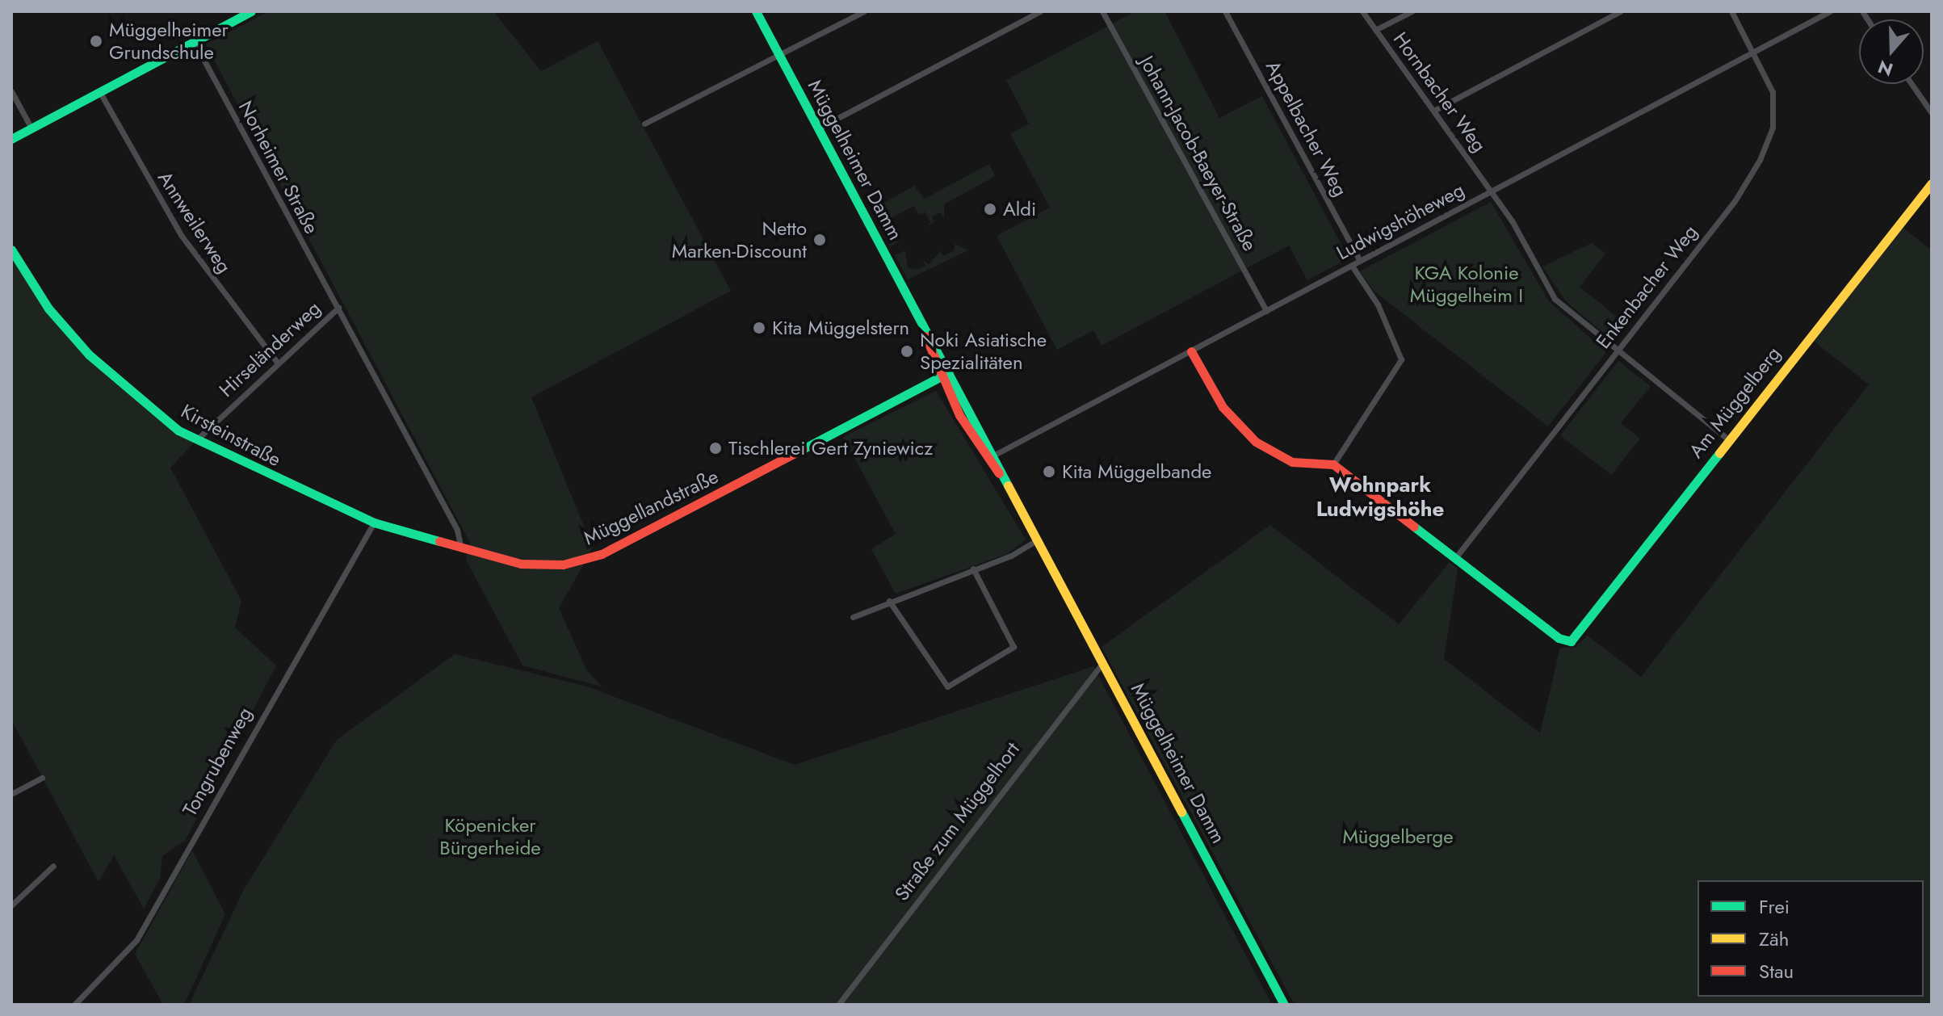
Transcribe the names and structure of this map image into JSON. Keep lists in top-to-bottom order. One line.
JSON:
{"streets":{"street":["Hornbacher Weg","Appelbacher Weg","Johann-Jacob-Baeyer-Straße","Müggelheimer Damm","Norheimer Straße","Ludwigshöheweg","Annweilerweg","Enkenbacher Weg","Hirseländerweg","Am Müggelberg","Kirsteinstraße","Müggellandstraße","Tongrubenweg","Straße zum Müggelhort"]},"crossings":[["Hornbacher Weg","Ludwigshöheweg"],["Hornbacher Weg","Enkenbacher Weg"],["Hornbacher Weg","Am Müggelberg"],["Appelbacher Weg","Ludwigshöheweg"],["Johann-Jacob-Baeyer-Straße","Ludwigshöheweg"],["Müggelheimer Damm","Ludwigshöheweg"],["Müggelheimer Damm","Müggellandstraße"],["Müggelheimer Damm","Straße zum Müggelhort"],["Norheimer Straße","Hirseländerweg"],["Ludwigshöheweg","Enkenbacher Weg"],["Annweilerweg","Hirseländerweg"],["Enkenbacher Weg","Am Müggelberg"],["Hirseländerweg","Kirsteinstraße"],["Kirsteinstraße","Müggellandstraße"],["Kirsteinstraße","Tongrubenweg"]],"districts":["Wohnpark Ludwigshöhe"],"parks":["KGA Kolonie Müggelheim I","Köpenicker Bürgerheide","Müggelberge"],"places":["Müggelheimer Grundschule","Aldi","Netto Marken-Discount","Kita Müggelstern","Noki Asiatische Spezialitäten","Tischlerei Gert Zyniewicz","Kita Müggelbande"],"legend":["Frei","Zäh","Stau"],"north":"bottom"}
